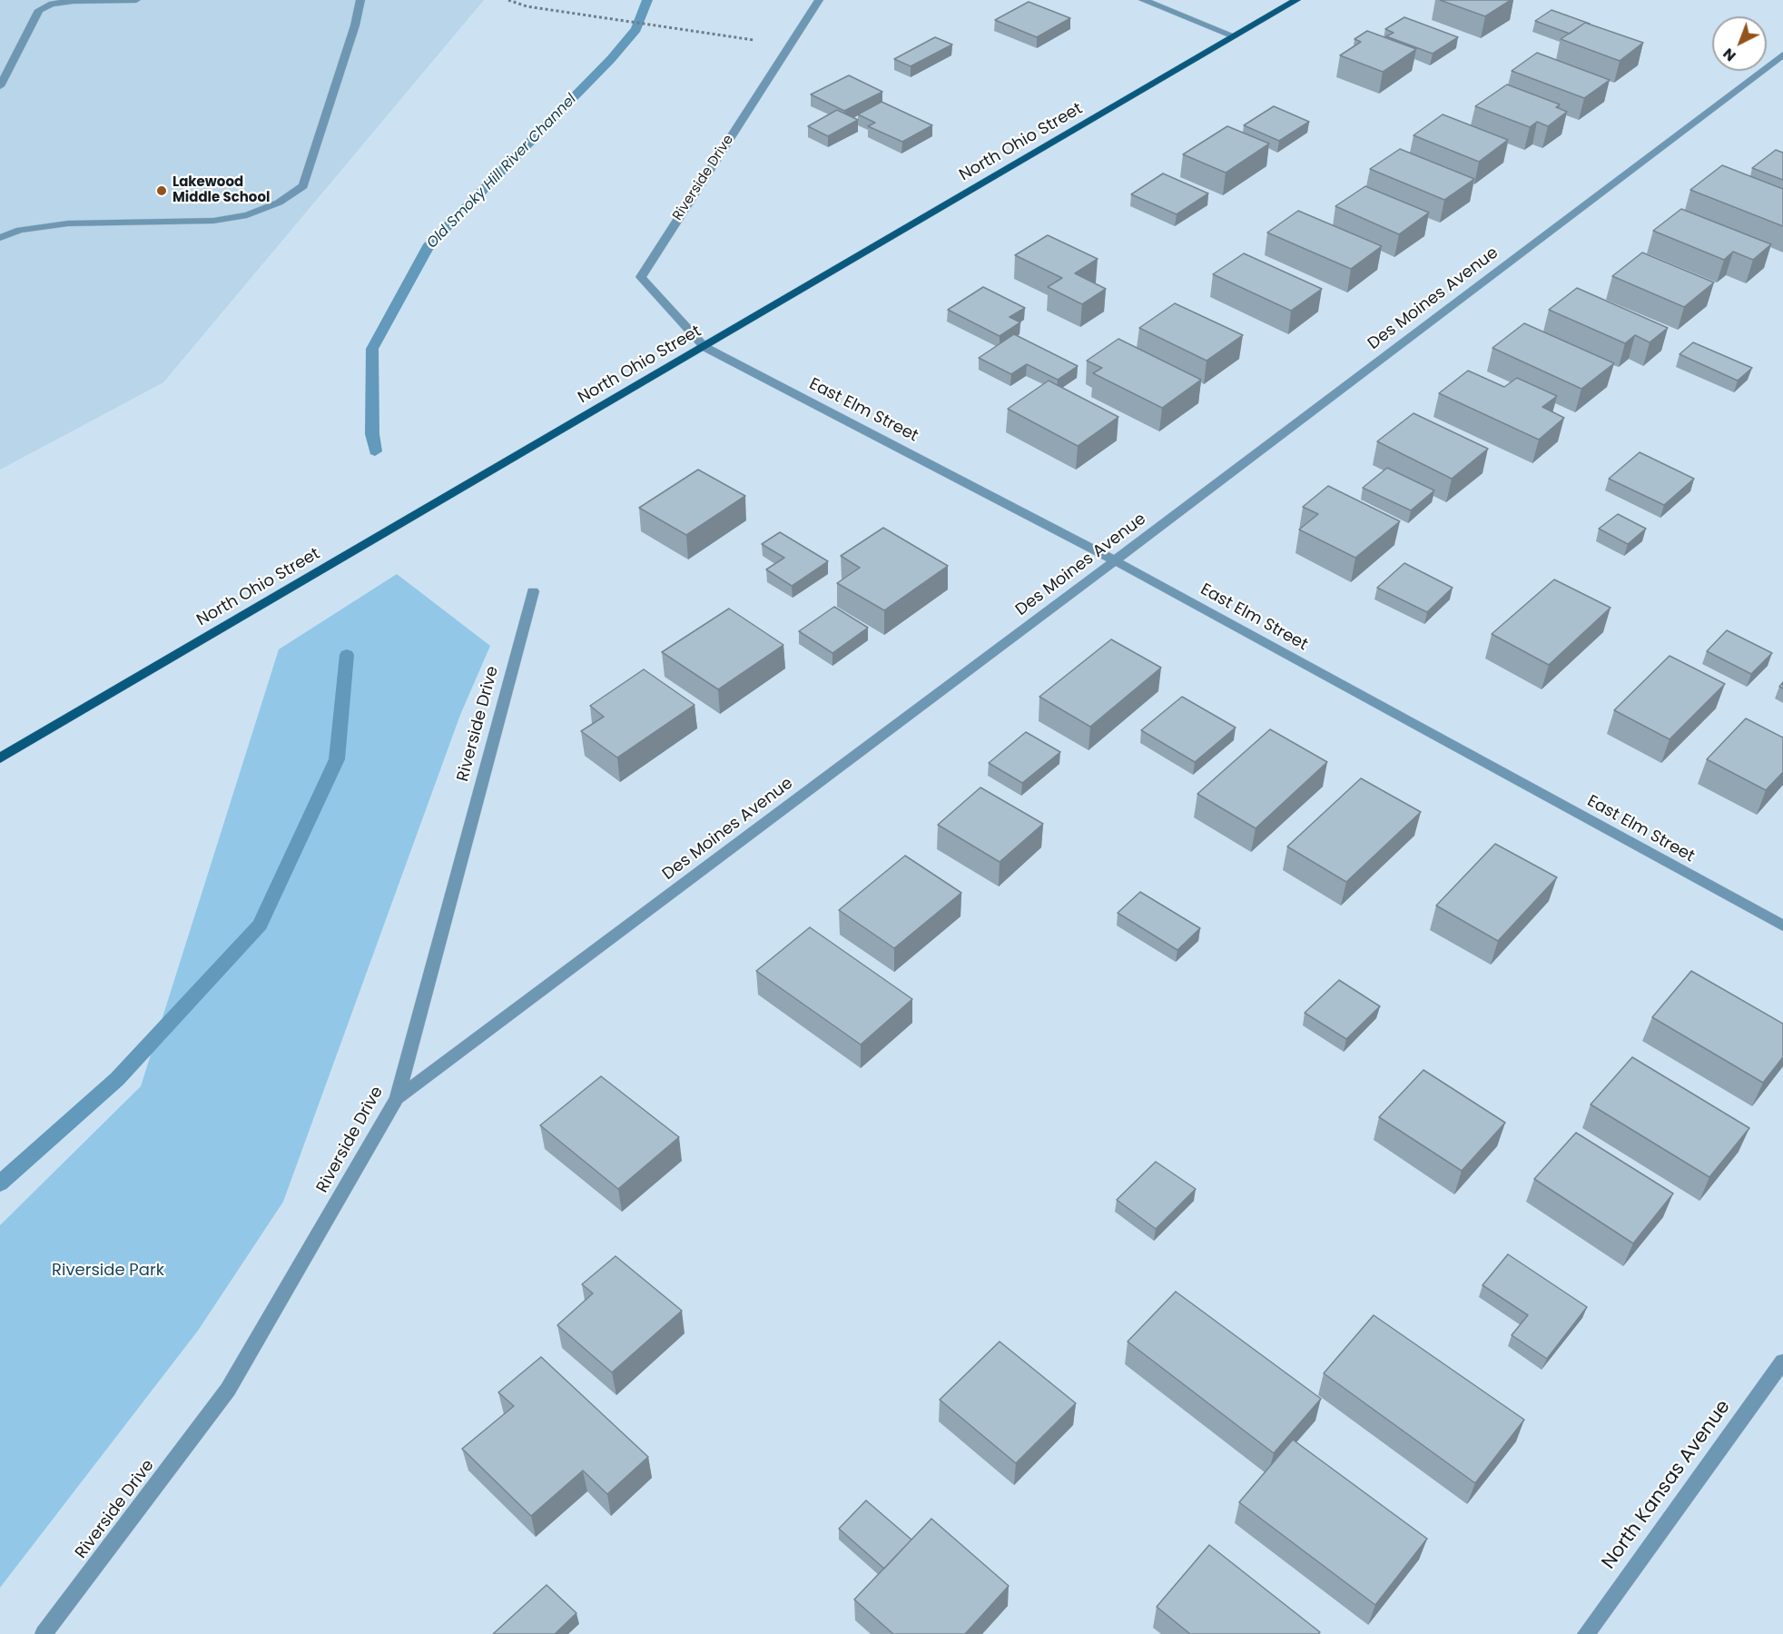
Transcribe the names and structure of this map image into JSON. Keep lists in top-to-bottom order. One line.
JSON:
{"streets":{"main road":["North Ohio Street"],"street":["Riverside Drive","Des Moines Avenue","East Elm Street","North Kansas Avenue"]},"crossings":[["North Ohio Street","Riverside Drive"],["North Ohio Street","East Elm Street"],["Riverside Drive","Des Moines Avenue"],["Riverside Drive","East Elm Street"],["Des Moines Avenue","East Elm Street"]],"water":["Old Smoky Hill River Channel"],"parks":["Riverside Park"],"places":["Lakewood Middle School"],"north":"bottom left"}
